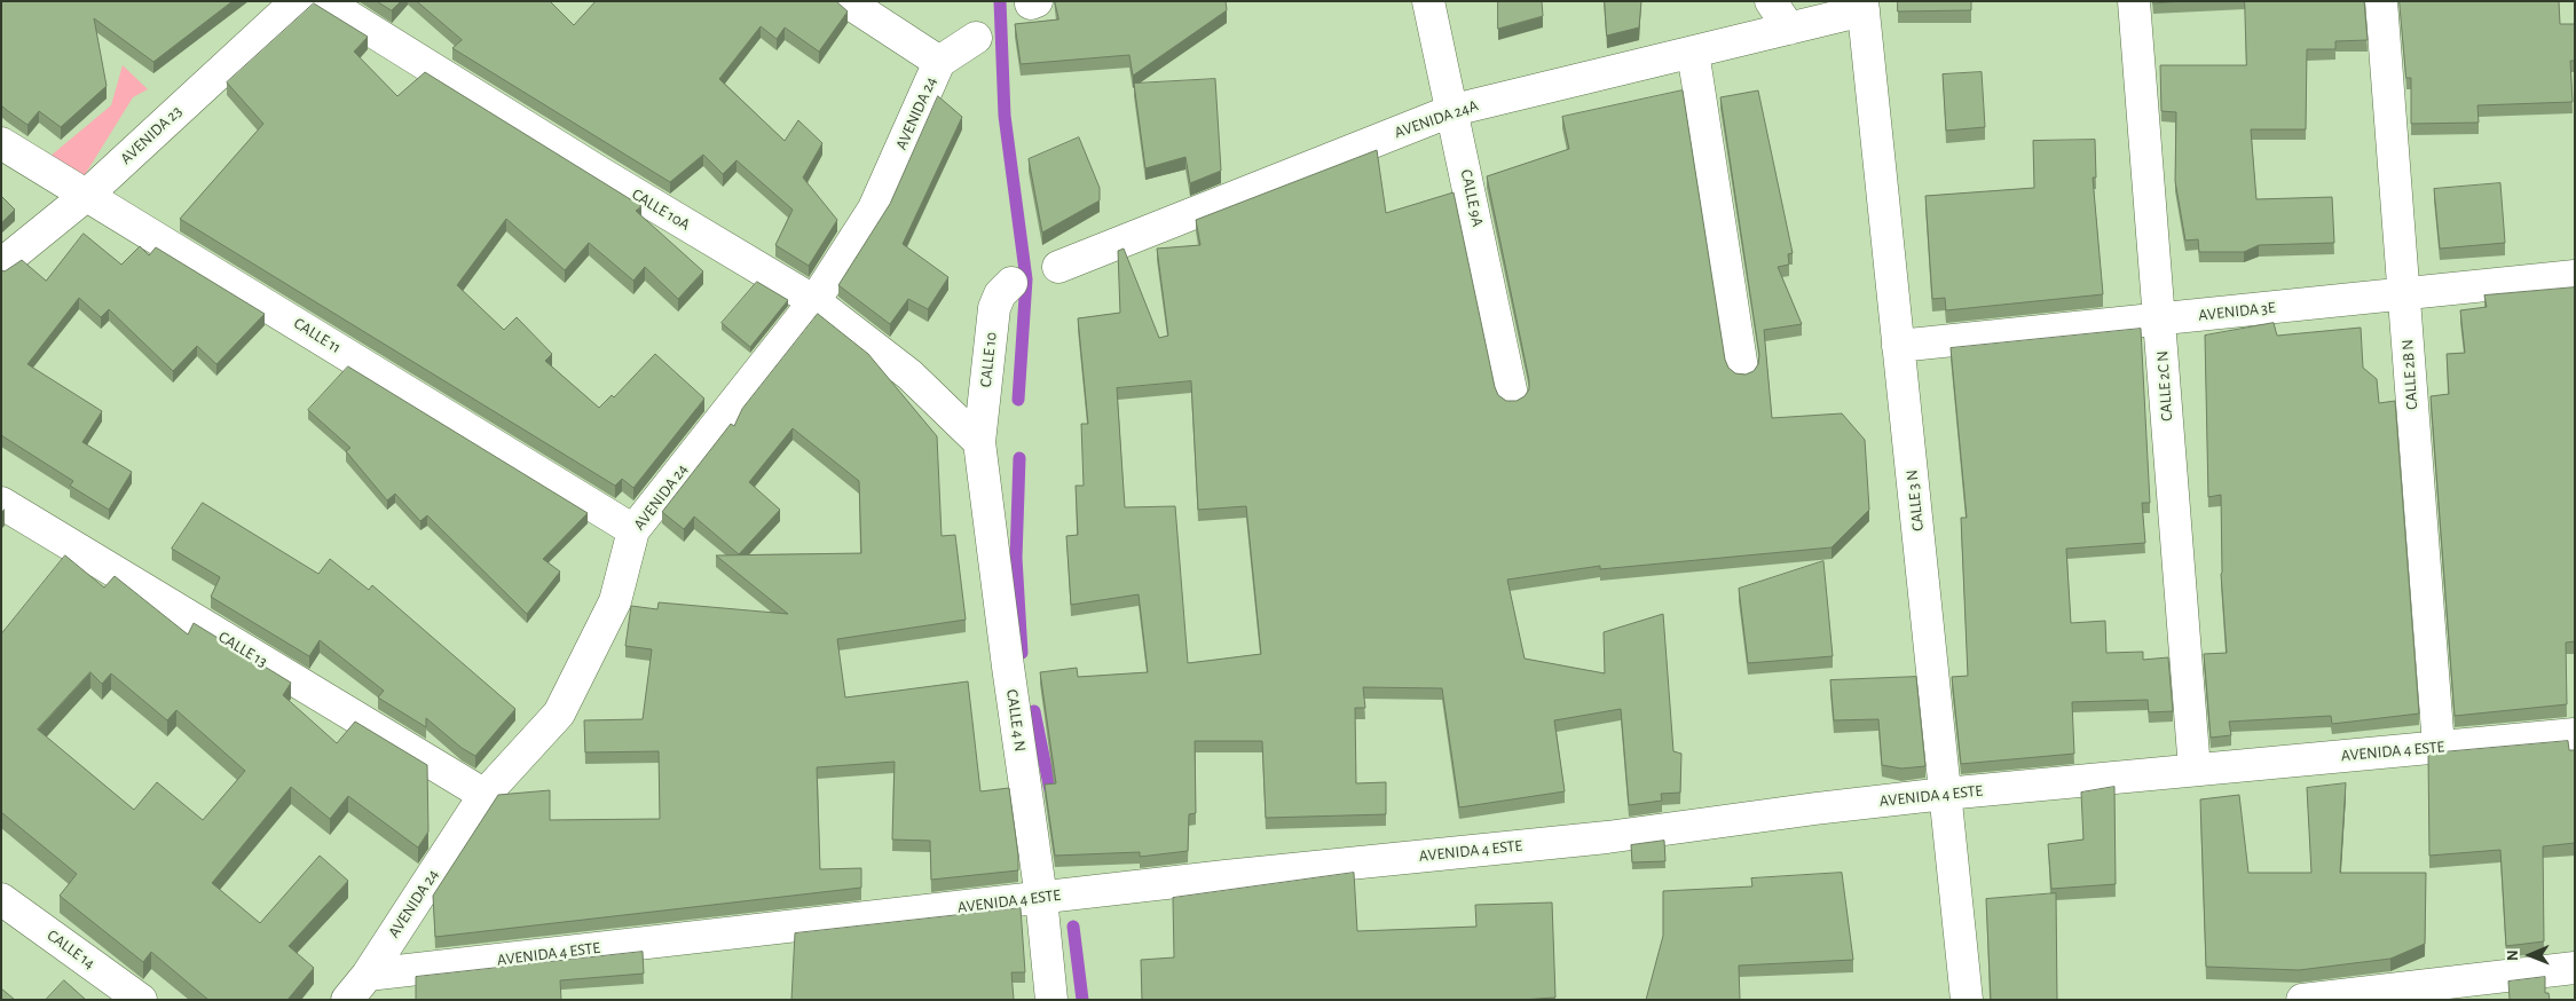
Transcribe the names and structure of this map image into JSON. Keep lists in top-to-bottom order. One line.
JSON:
{"streets":{"street":["AVENIDA 24","AVENIDA 24A","AVENIDA 23","CALLE 9A","CALLE 10A","AVENIDA 3E","CALLE 11","CALLE 10","CALLE 2B N","CALLE 2C N","CALLE 3 N","CALLE 13","CALLE 4 N","AVENIDA 4 ESTE","CALLE 14"]},"crossings":[["AVENIDA 24","CALLE 10A"],["AVENIDA 24","CALLE 11"],["AVENIDA 24","CALLE 13"],["AVENIDA 24","AVENIDA 4 ESTE"],["AVENIDA 24A","CALLE 9A"],["AVENIDA 24A","CALLE 3 N"],["AVENIDA 23","CALLE 11"],["CALLE 10A","CALLE 10"],["CALLE 10A","CALLE 4 N"],["AVENIDA 3E","CALLE 2B N"],["AVENIDA 3E","CALLE 2C N"],["AVENIDA 3E","CALLE 3 N"],["CALLE 10","CALLE 4 N"],["CALLE 2B N","AVENIDA 4 ESTE"],["CALLE 2C N","AVENIDA 4 ESTE"],["CALLE 3 N","AVENIDA 4 ESTE"],["CALLE 4 N","AVENIDA 4 ESTE"]],"north":"left"}
